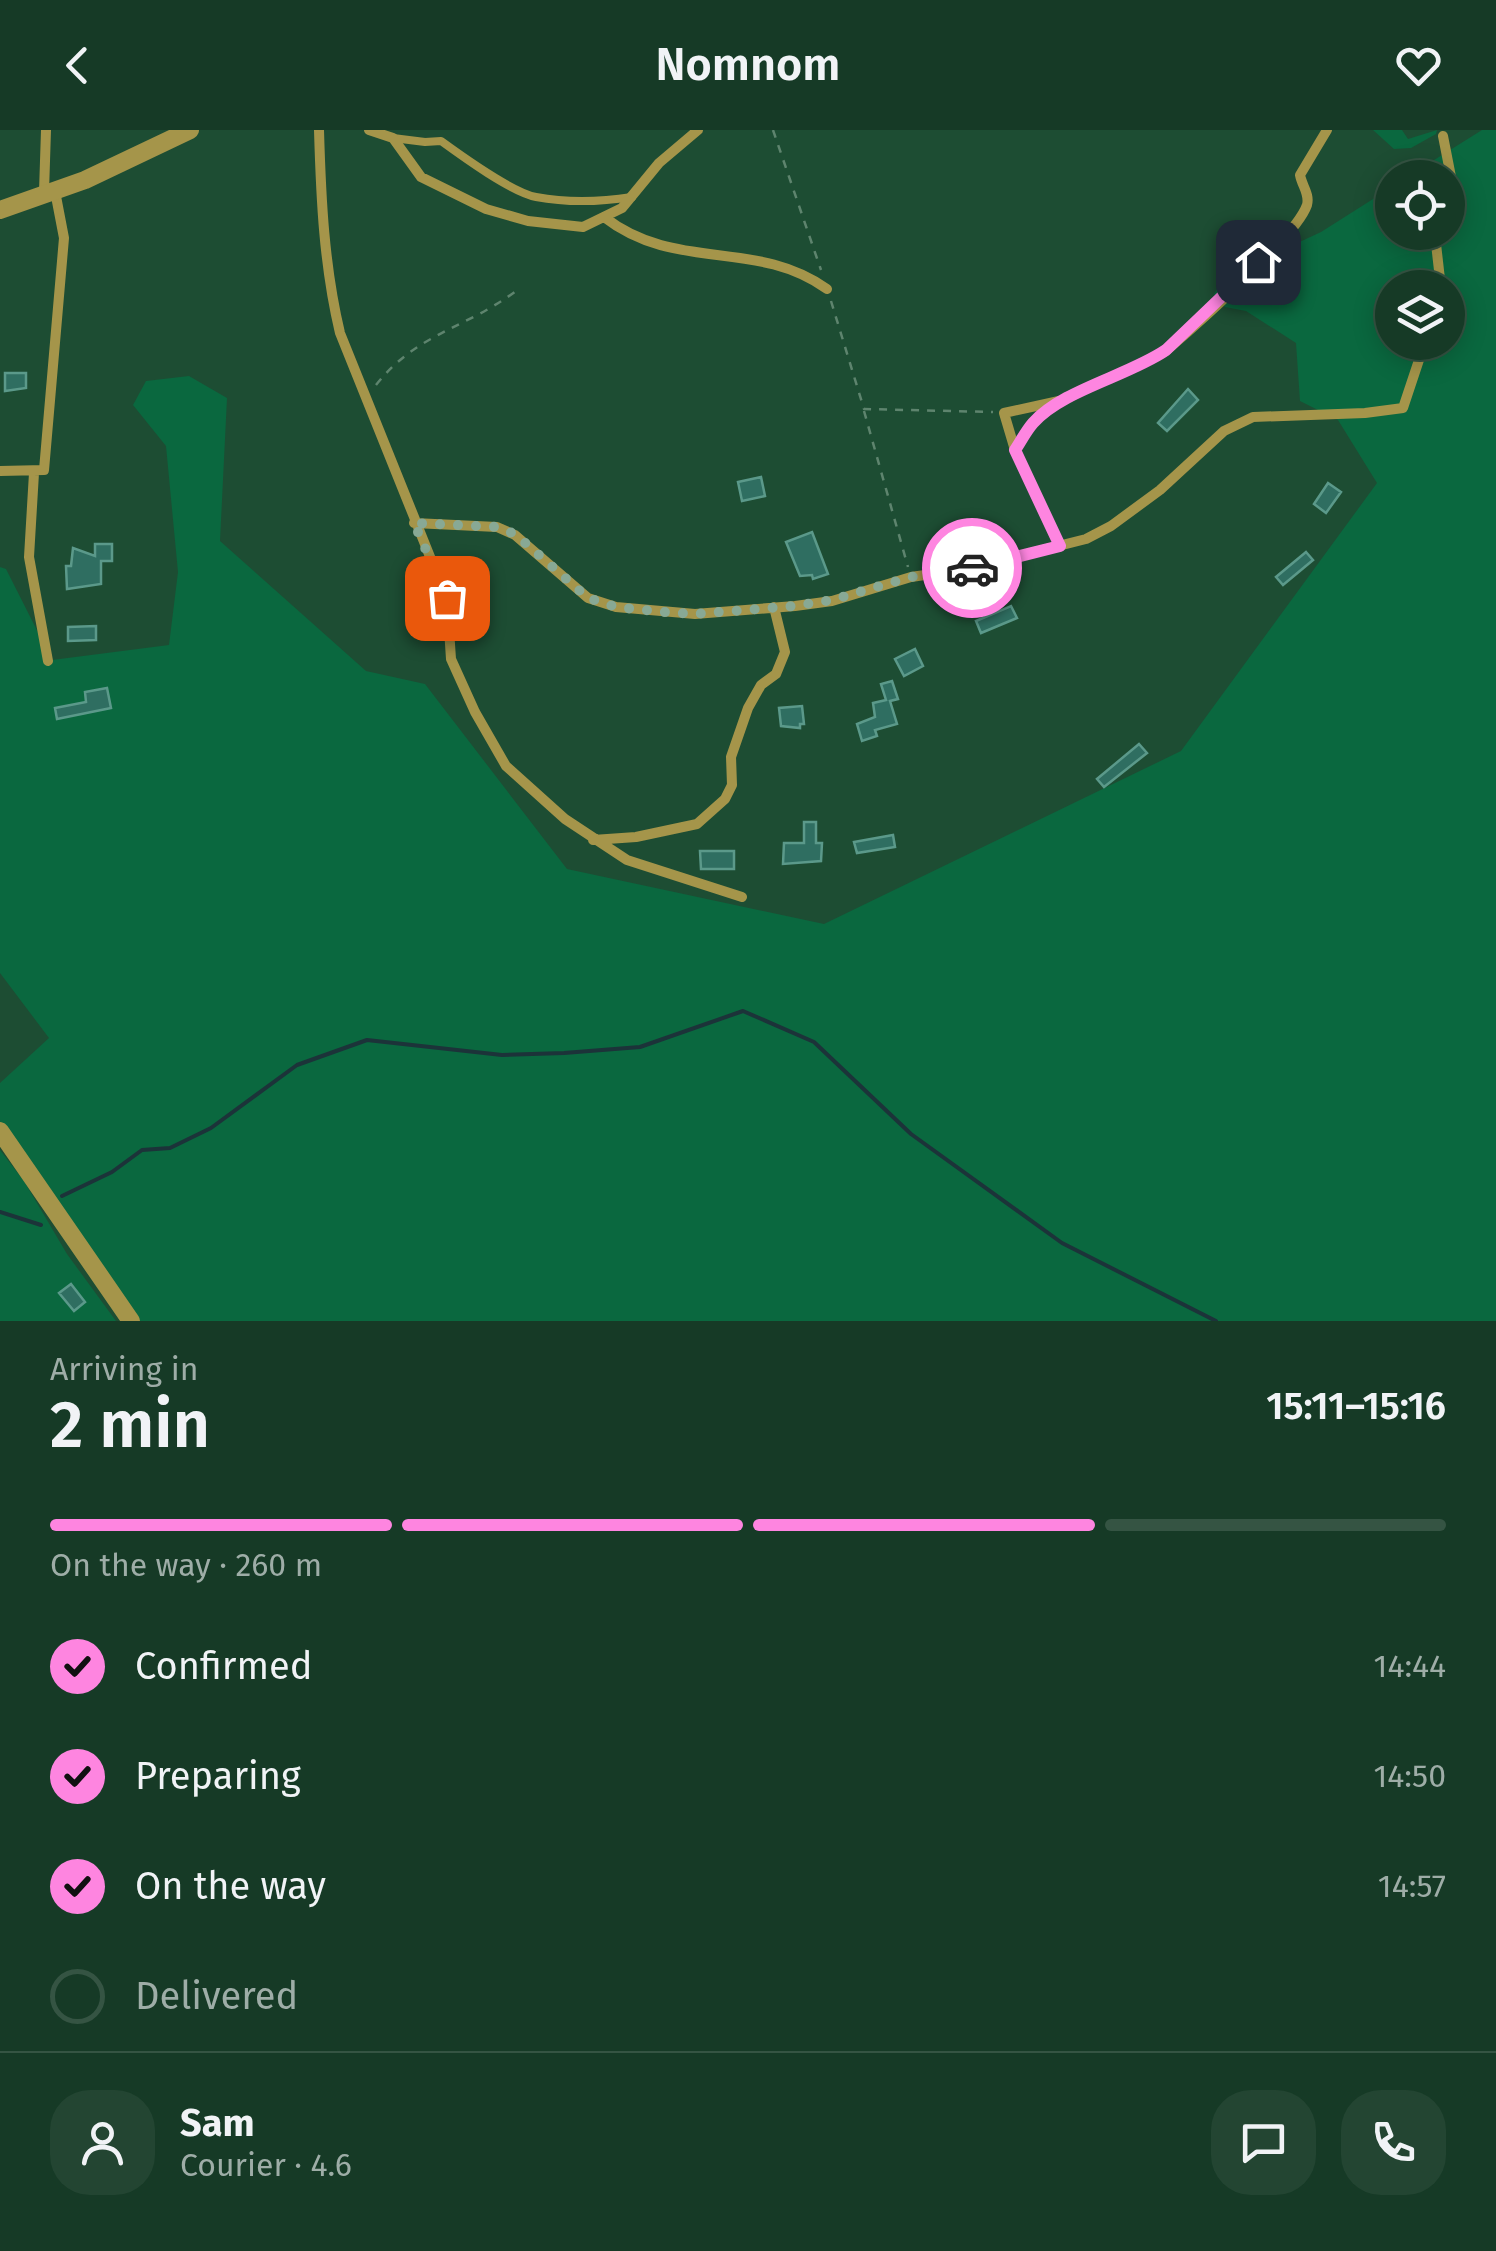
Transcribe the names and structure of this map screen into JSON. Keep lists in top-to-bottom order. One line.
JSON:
{"page":{"header":"Nomnom","heading":["2 min","Arriving in","15:11–15:16"],"panel":["Sam","Courier · 4.6"],"bar":"On the way · 260 m","list":[["Confirmed","14:44"],["Preparing","14:50"],["On the way","14:57"],"Delivered"]}}
